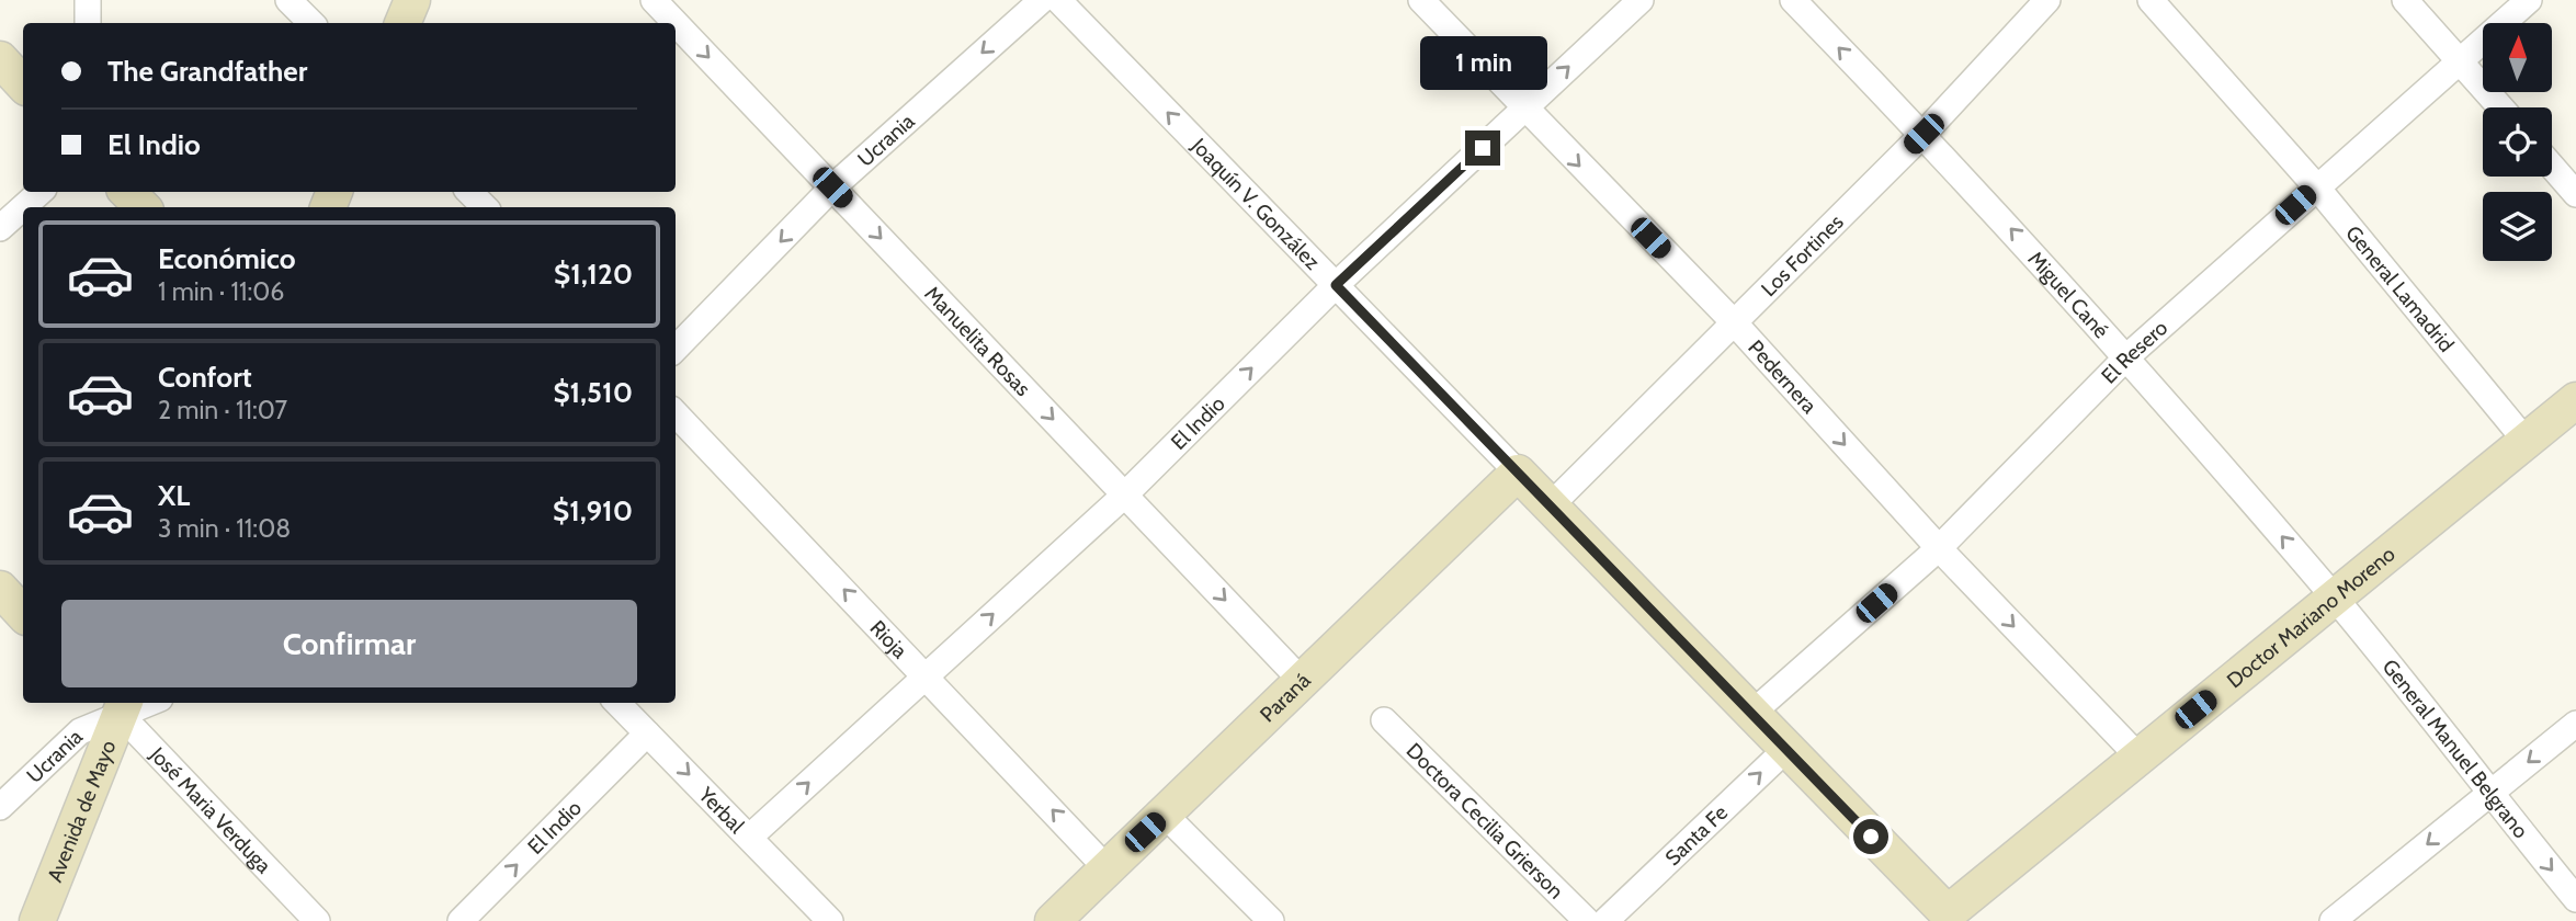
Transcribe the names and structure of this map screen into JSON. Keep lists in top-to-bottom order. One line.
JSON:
{"streets":{"street":["Ucrania","Joaquín V. González","Los Fortines","General Lamadrid","Miguel Cané","Manuelita Rosas","El Resero","Pedernera","El Indio","Doctor Mariano Moreno","Rioja","Paraná","General Manuel Belgrano","Avenida de Mayo","José Maria Verduga","Yerbal","Doctora Cecilia Grierson","Santa Fe"]},"crossings":[["Ucrania","Manuelita Rosas"],["Ucrania","Avenida de Mayo"],["Ucrania","José Maria Verduga"],["Joaquín V. González","El Indio"],["Joaquín V. González","Paraná"],["Los Fortines","Miguel Cané"],["Los Fortines","Pedernera"],["General Lamadrid","El Resero"],["General Lamadrid","Doctor Mariano Moreno"],["Miguel Cané","El Resero"],["Miguel Cané","Doctor Mariano Moreno"],["Miguel Cané","General Manuel Belgrano"],["Manuelita Rosas","El Indio"],["Manuelita Rosas","Paraná"],["El Resero","Pedernera"],["Pedernera","El Indio"],["Pedernera","Doctor Mariano Moreno"],["El Indio","Rioja"],["El Indio","Yerbal"],["Doctor Mariano Moreno","General Manuel Belgrano"],["Rioja","Paraná"],["Avenida de Mayo","José Maria Verduga"]],"one_way":["Ucrania","Joaquín V. González","Miguel Cané","Manuelita Rosas","Pedernera","El Indio","Rioja","General Manuel Belgrano","Yerbal","Santa Fe"],"north":"top","page":{"banner":["The Grandfather","El Indio"],"bubble":"1 min","list":[{"name":"Económico","note":"1 min · 11:06","value":"$1,120"},{"name":"Confort","note":"2 min · 11:07","value":"$1,510"},{"name":"XL","note":"3 min · 11:08","value":"$1,910"}],"buttons":"Confirmar"}}
